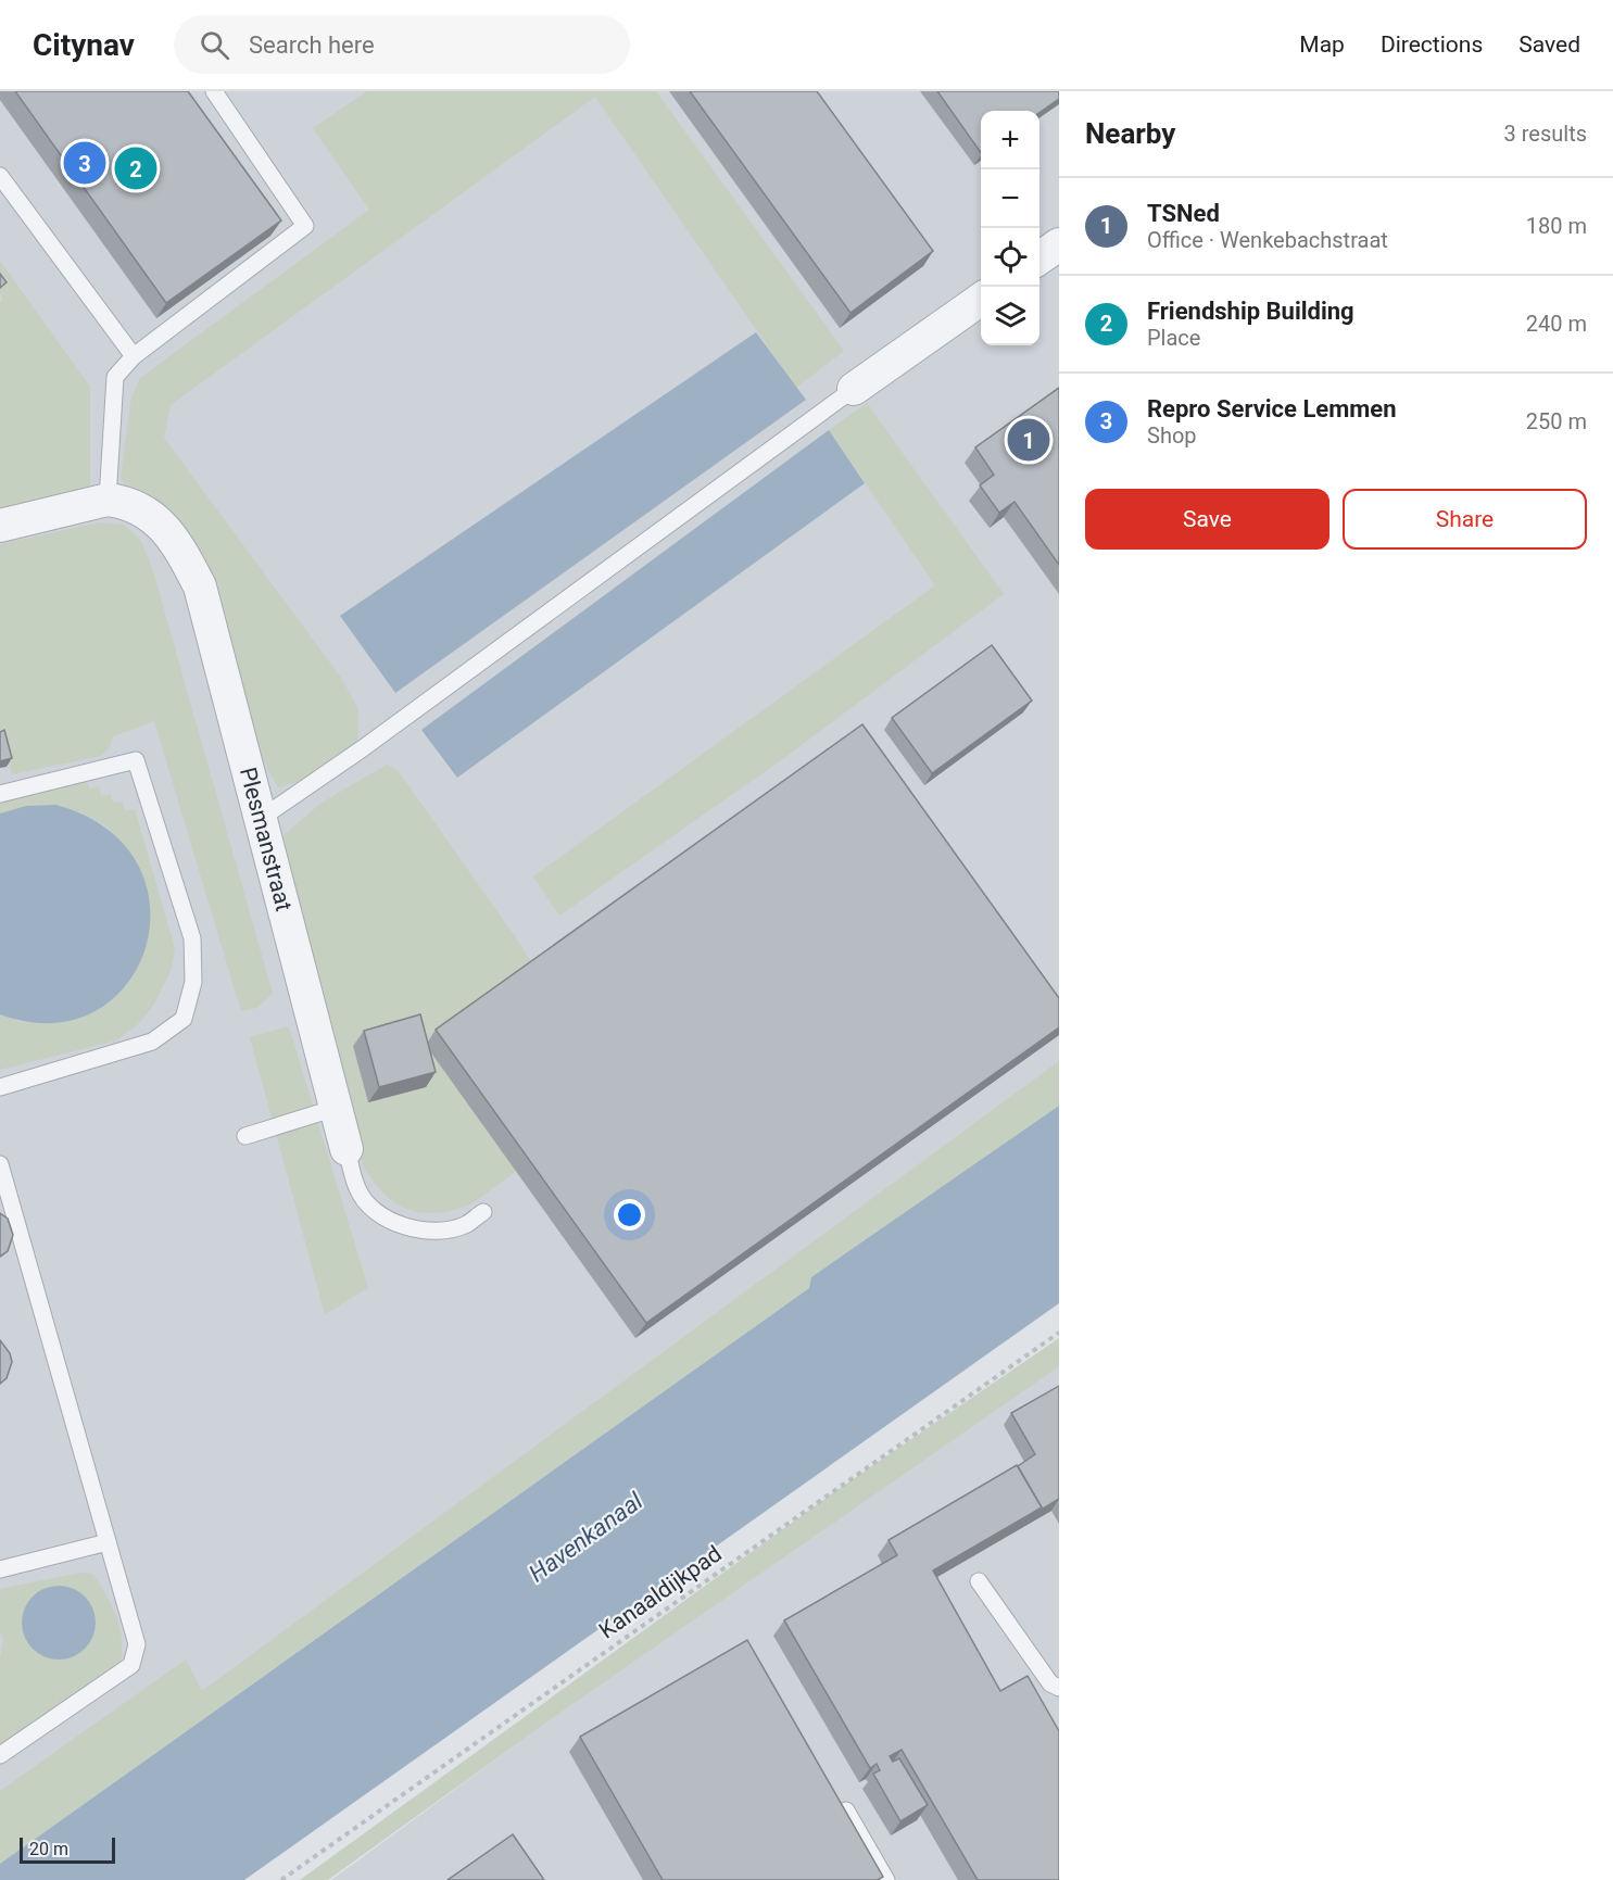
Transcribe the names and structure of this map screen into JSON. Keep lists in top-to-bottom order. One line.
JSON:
{"streets":{"street":["Plesmanstraat"],"path":["Kanaaldijkpad"]},"water":["Havenkanaal"],"scale_bar":"20 m","page":{"header":"Citynav","search":"Search here","nav":["Map","Directions","Saved"],"heading":["Nearby","3 results"],"map_buttons":["+","−"],"pins":["3","2","1"],"list":[{"mark":"1","name":"TSNed","note":"Office · Wenkebachstraat","value":"180 m"},{"mark":"2","name":"Friendship Building","note":"Place","value":"240 m"},{"mark":"3","name":"Repro Service Lemmen","note":"Shop","value":"250 m"}],"buttons":["Save","Share"],"scale":"20 m"}}
